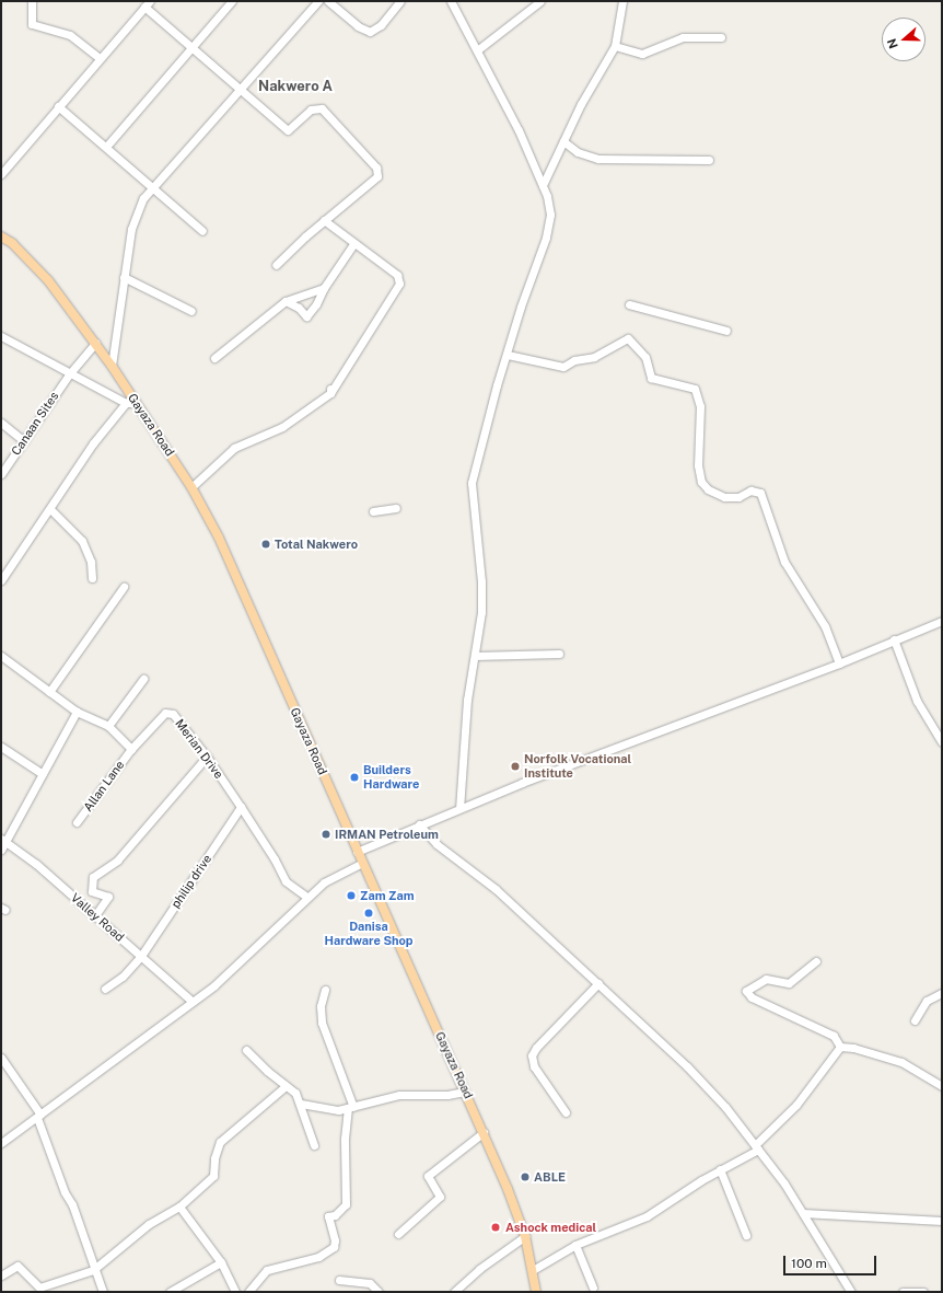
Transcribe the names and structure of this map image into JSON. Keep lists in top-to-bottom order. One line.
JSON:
{"streets":{"main road":["Gayaza Road"],"street":["Canaan Sites","Merian Drive","Allan Lane","philip drive","Valley Road"]},"crossings":[["Canaan Sites","Gayaza Road"],["Merian Drive","Allan Lane"],["Merian Drive","philip drive"],["philip drive","Valley Road"]],"districts":["Nakwero A"],"places":["Total Nakwero","Norfolk Vocational Institute","Builders Hardware","IRMAN Petroleum","Zam Zam","Danisa Hardware Shop","ABLE","Ashock medical"],"scale_bar":"100 m","north":"left"}
